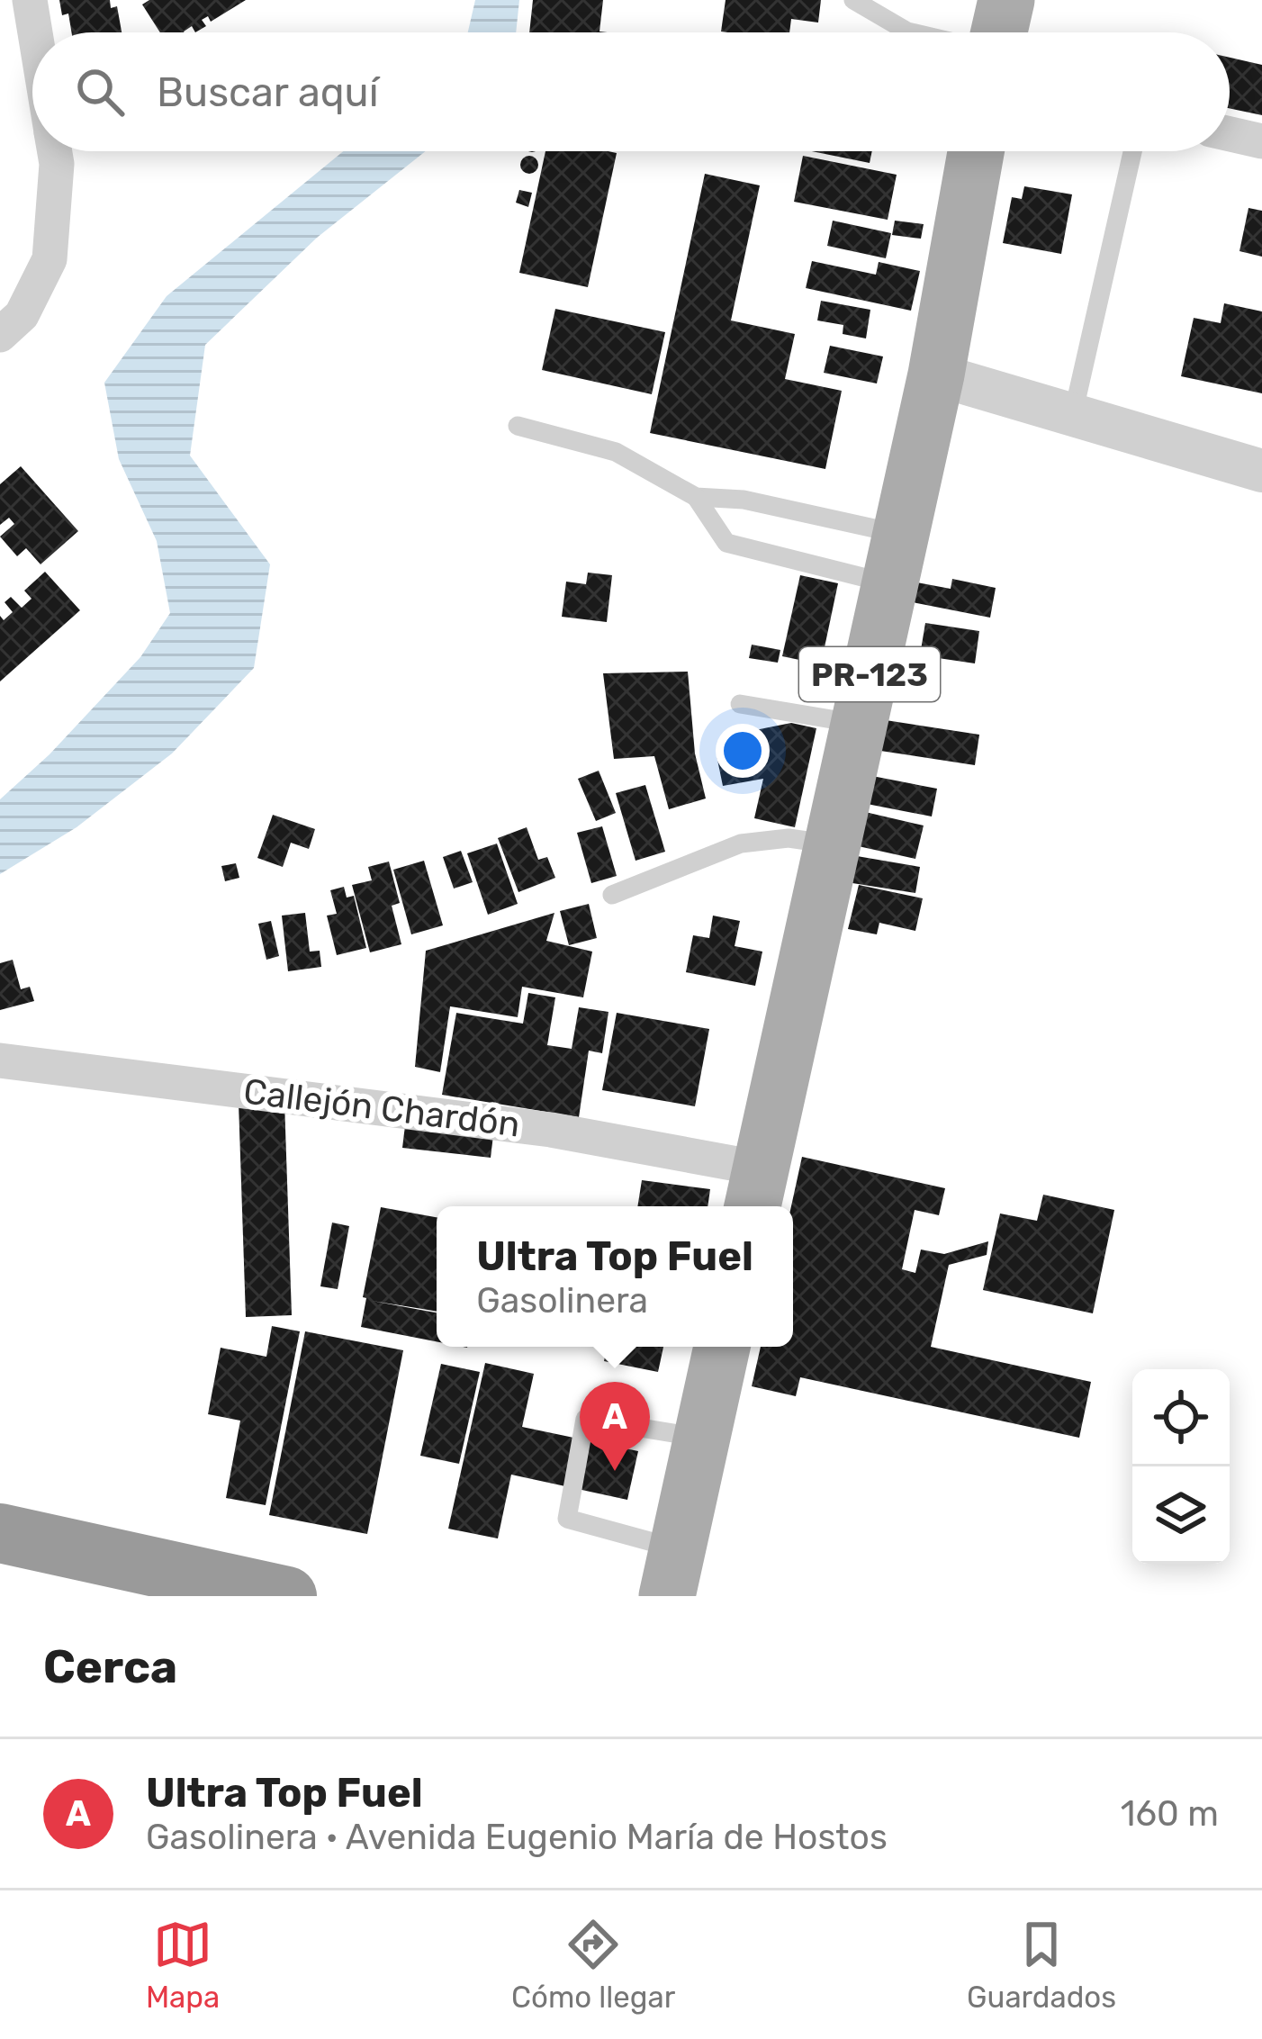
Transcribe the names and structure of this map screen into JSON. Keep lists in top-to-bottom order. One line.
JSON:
{"streets":{"main road":["PR-123"],"street":["Callejón Chardón"]},"crossings":[["PR-123","Callejón Chardón"]],"page":{"search":"Buscar aquí","popup":["Ultra Top Fuel","Gasolinera"],"pins":"A","heading":"Cerca","list":[{"mark":"A","name":"Ultra Top Fuel","note":"Gasolinera · Avenida Eugenio María de Hostos","value":"160 m"}],"nav":["Mapa","Cómo llegar","Guardados"]}}
